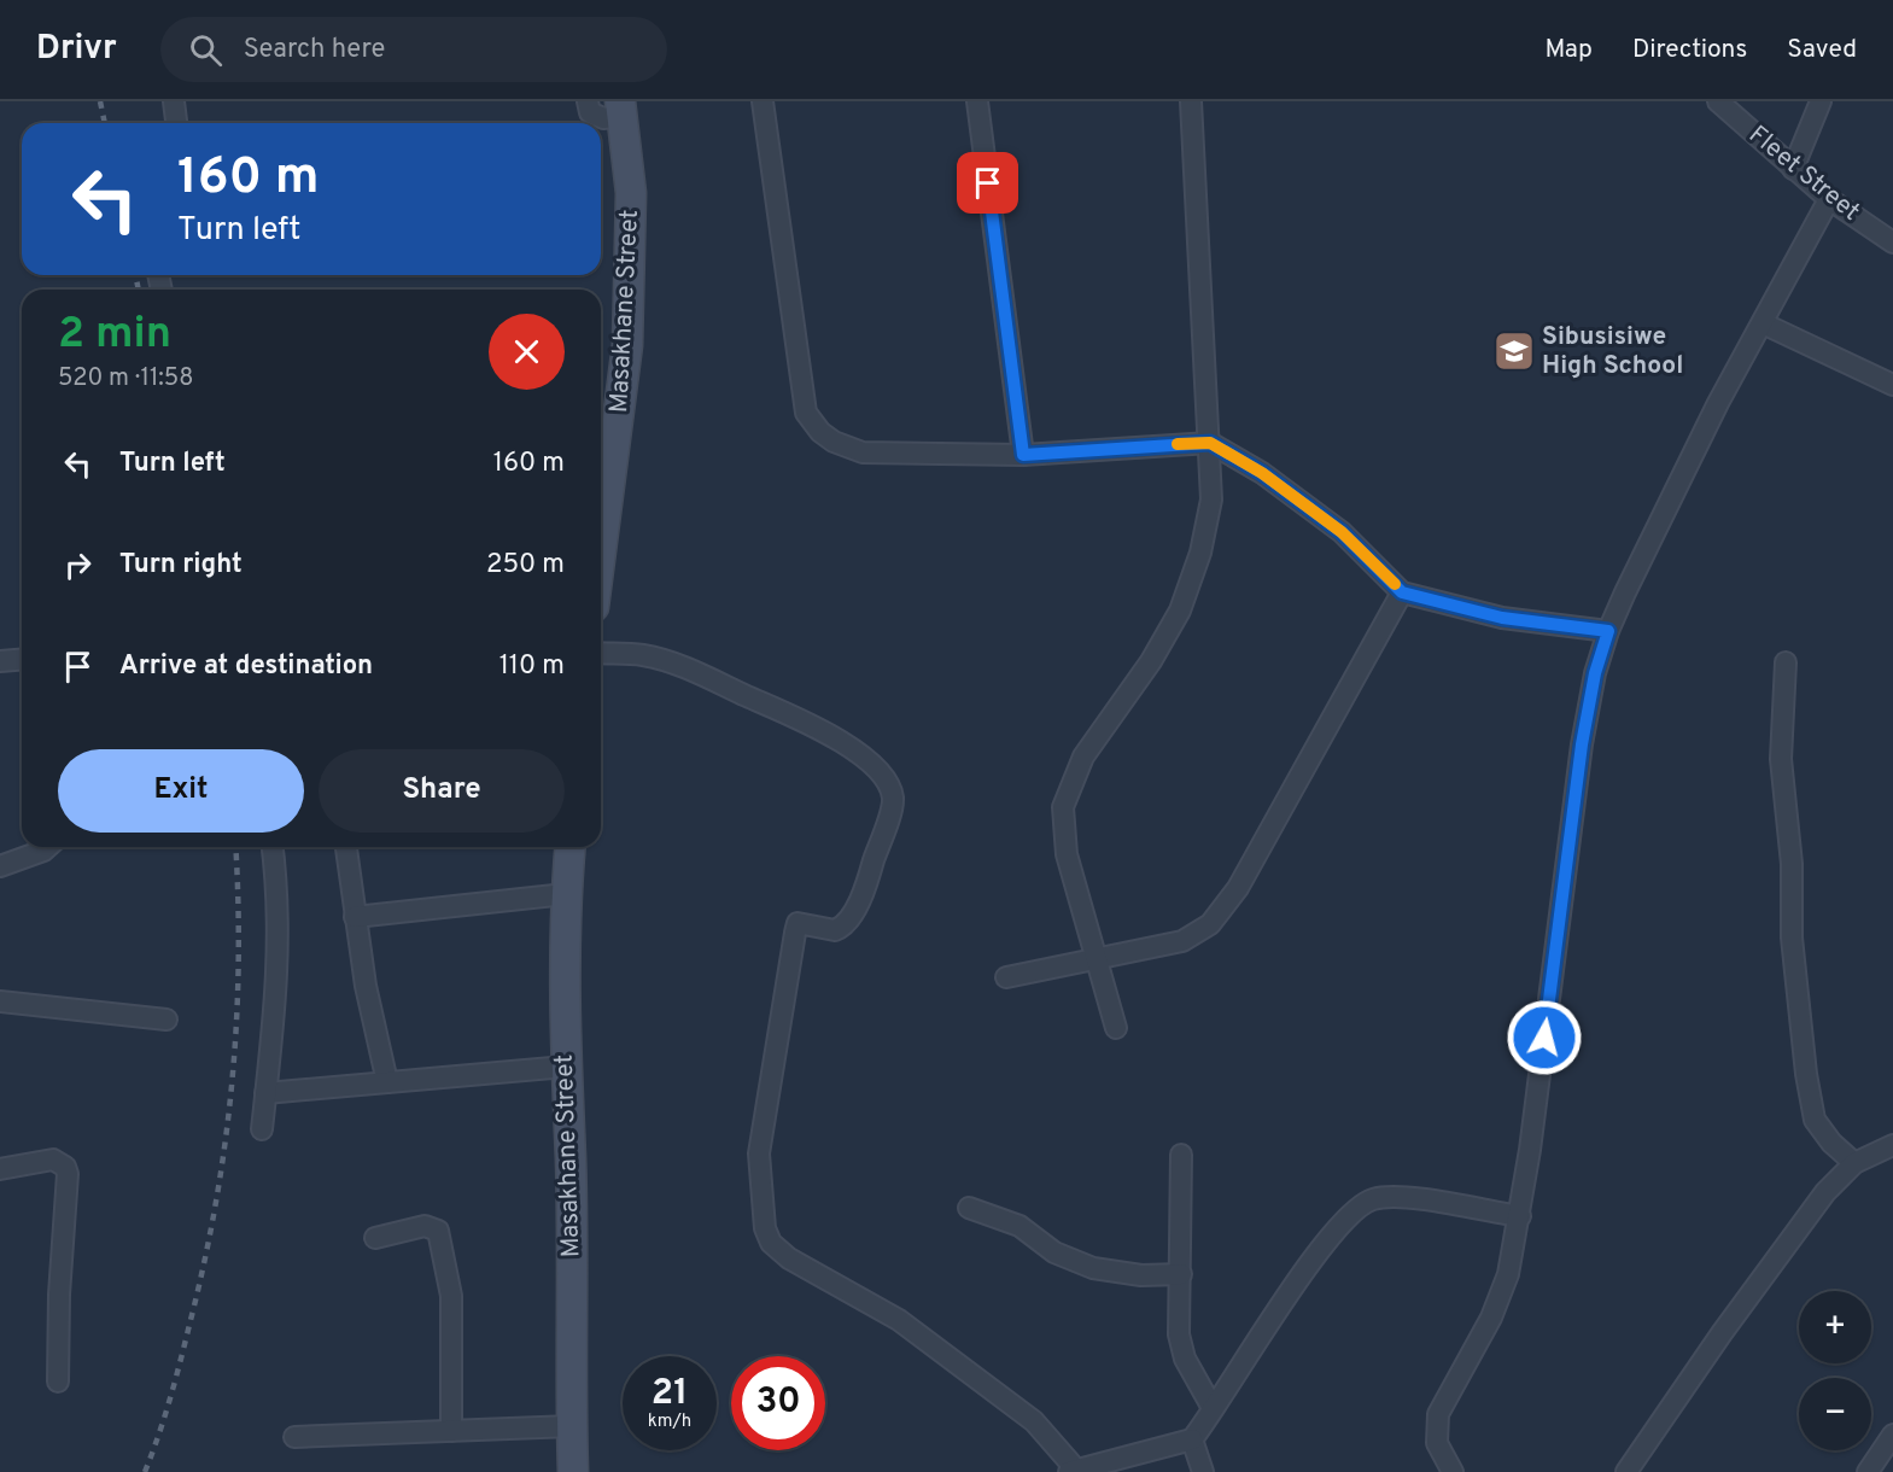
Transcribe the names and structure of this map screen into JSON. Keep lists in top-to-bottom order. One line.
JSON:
{"streets":{"street":["Fleet Street","Masakhane Street"]},"places":{"school or university":["Sibusisiwe High School"]},"page":{"header":"Drivr","search":"Search here","nav":["Map","Directions","Saved"],"turn":["160 m","Turn left"],"heading":["2 min","520 m · 11:58"],"list":[{"name":"Turn left","value":"160 m"},{"name":"Turn right","value":"250 m"},{"name":"Arrive at destination","value":"110 m"}],"buttons":["Exit","Share"],"map_buttons":["+","−"],"speed":"21 km/h","limit":"30"}}
